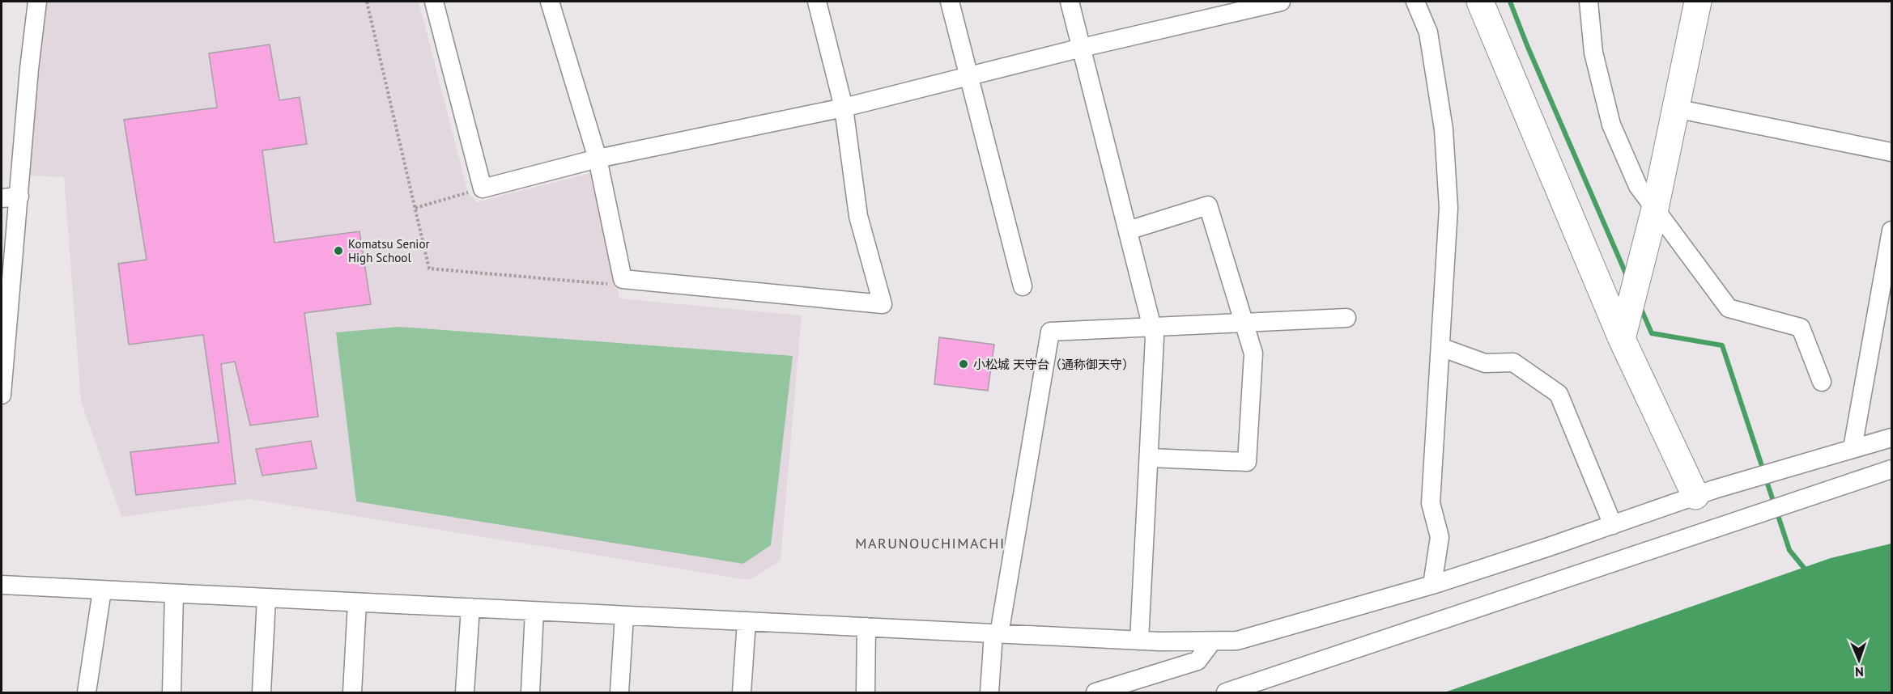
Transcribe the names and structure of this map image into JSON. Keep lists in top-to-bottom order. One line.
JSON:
{"districts":["MARUNOUCHIMACHI"],"places":["Komatsu Senior High School","小松城 天守台（通称御天守）"],"north":"bottom"}
